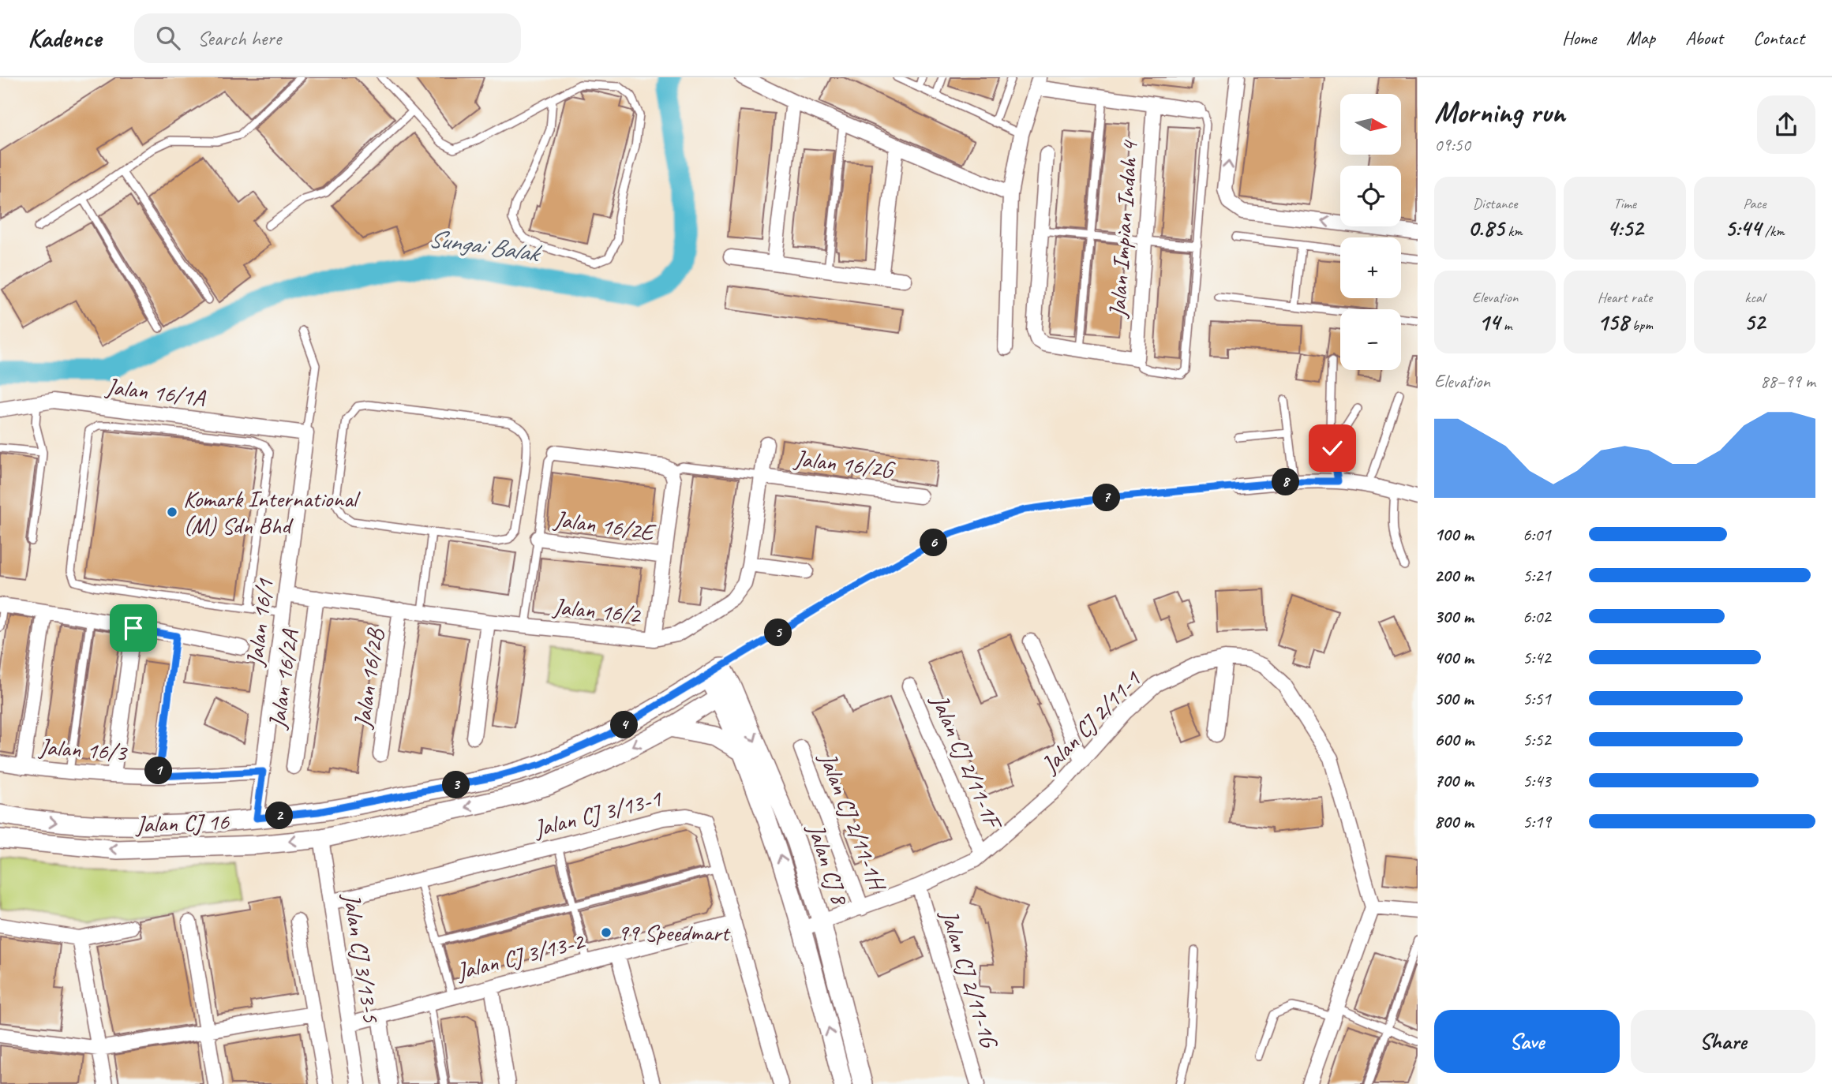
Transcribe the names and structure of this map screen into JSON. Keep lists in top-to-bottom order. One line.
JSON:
{"streets":{"street":["Jalan Impian Indah 4","Jalan 16/1A","Jalan 16/2G","Jalan 16/2E","Jalan 16/2","Jalan 16/1","Jalan 16/2B","Jalan 16/2A","Jalan CJ 2/11-1","Jalan 16/3","Jalan CJ 2/11-1F","Jalan CJ 3/13-1","Jalan CJ 2/11-1H","Jalan CJ 16","Jalan CJ 8","Jalan CJ 3/13-2","Jalan CJ 3/13-5","Jalan CJ 2/11-1G"]},"crossings":[["Jalan 16/1A","Jalan 16/1"],["Jalan 16/2G","Jalan 16/2"],["Jalan 16/2","Jalan 16/1"],["Jalan 16/2","Jalan 16/2B"],["Jalan 16/2","Jalan 16/2A"],["Jalan 16/1","Jalan 16/3"],["Jalan 16/1","Jalan CJ 16"],["Jalan CJ 2/11-1","Jalan CJ 2/11-1F"],["Jalan CJ 2/11-1","Jalan CJ 2/11-1H"],["Jalan CJ 2/11-1","Jalan CJ 8"],["Jalan CJ 2/11-1","Jalan CJ 2/11-1G"],["Jalan CJ 3/13-1","Jalan CJ 3/13-2"],["Jalan CJ 3/13-1","Jalan CJ 3/13-5"],["Jalan CJ 16","Jalan CJ 8"],["Jalan CJ 16","Jalan CJ 3/13-5"],["Jalan CJ 3/13-2","Jalan CJ 3/13-5"]],"water":["Sungai Balak"],"places":["Komark International (M) Sdn Bhd","99 Speedmart"],"north":"right","page":{"header":"Kadence","search":"Search here","nav":["Home","Map","About","Contact"],"heading":["Morning run","09:50"],"map_buttons":["+","−"],"stats":[["Distance","0.85 km"],["Time","4:52"],["Pace","5:44 /km"],["Elevation","14 m"],["Heart rate","158 bpm"],["kcal","52"]],"chart":["Elevation","88–99 m"],"pins":["8","7","6","5","4","1","3","2"],"list":[{"name":"100 m","note":"6:01"},{"name":"200 m","note":"5:21"},{"name":"300 m","note":"6:02"},{"name":"400 m","note":"5:42"},{"name":"500 m","note":"5:51"},{"name":"600 m","note":"5:52"},{"name":"700 m","note":"5:43"},{"name":"800 m","note":"5:19"}],"buttons":["Save","Share"]}}
